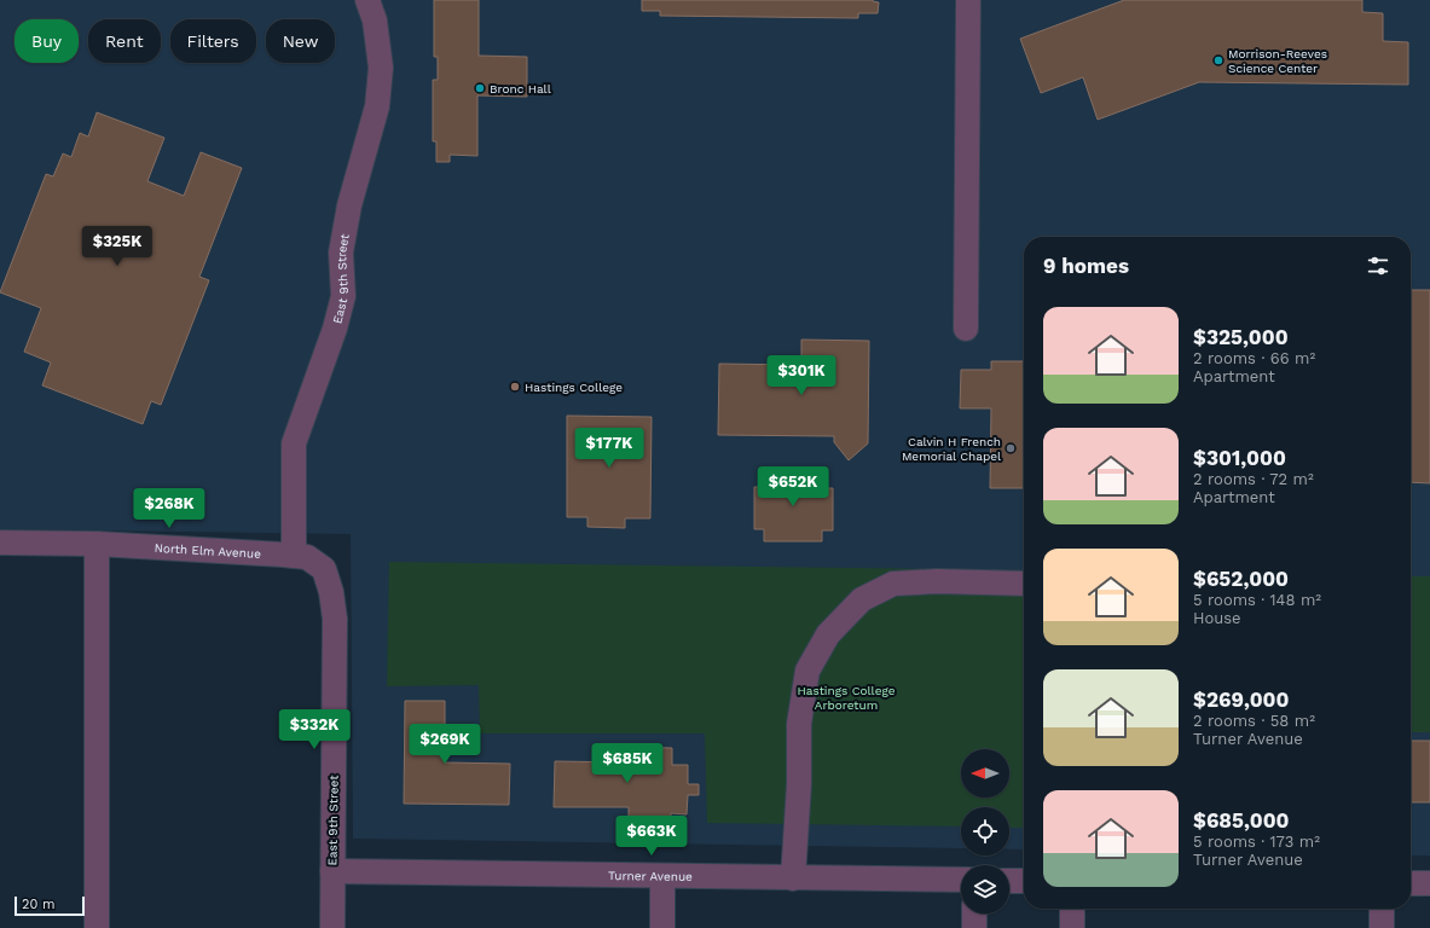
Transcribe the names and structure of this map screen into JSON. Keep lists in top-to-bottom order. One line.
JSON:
{"streets":{"street":["East 9th Street","North Elm Avenue","Turner Avenue"]},"crossings":[["East 9th Street","North Elm Avenue"],["East 9th Street","Turner Avenue"]],"parks":["Hastings College Arboretum"],"places":["Morrison-Reeves Science Center","Bronc Hall","Hastings College","Calvin H French Memorial Chapel"],"scale_bar":"20 m","north":"left","page":{"chip":["Buy","Rent","Filters","New"],"price":["$325K","$301K","$177K","$652K","$268K","$332K","$269K","$685K","$663K"],"heading":"9 homes","list":[{"name":"$325,000","note":"2 rooms · 66 m² · Apartment"},{"name":"$301,000","note":"2 rooms · 72 m² · Apartment"},{"name":"$652,000","note":"5 rooms · 148 m² · House"},{"name":"$269,000","note":"2 rooms · 58 m² · Turner Avenue"},{"name":"$685,000","note":"5 rooms · 173 m² · Turner Avenue"}],"scale":"20 m"}}
